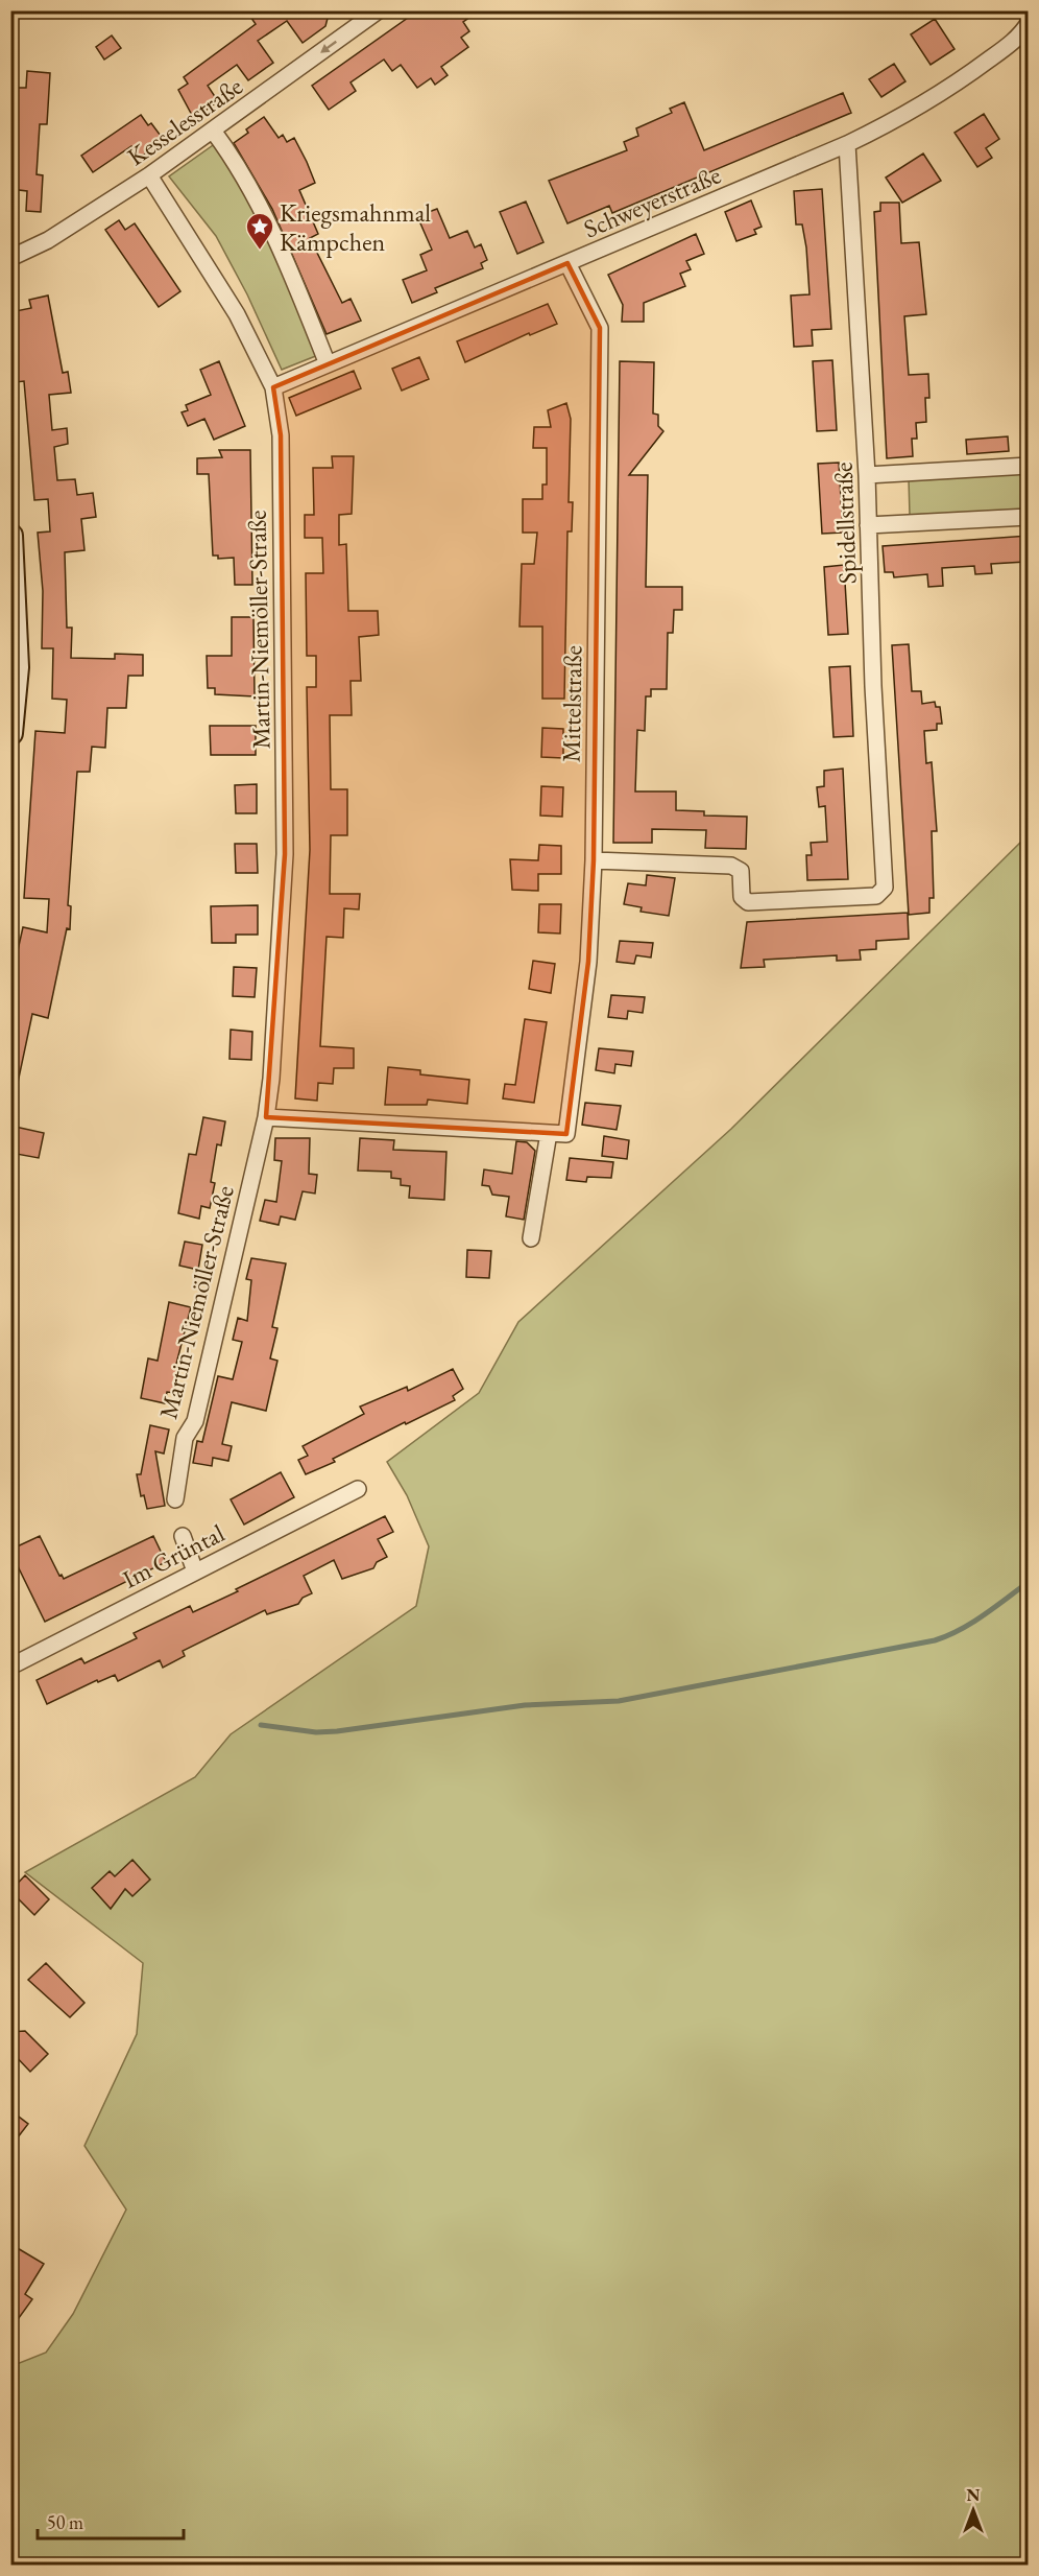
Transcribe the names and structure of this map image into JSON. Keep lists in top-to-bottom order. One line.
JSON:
{"streets":{"street":["Kesselesstraße","Schweyerstraße","Spidellstraße","Martin-Niemöller-Straße","Mittelstraße","Im Grüntal"]},"crossings":[["Kesselesstraße","Martin-Niemöller-Straße"],["Schweyerstraße","Spidellstraße"],["Schweyerstraße","Martin-Niemöller-Straße"],["Schweyerstraße","Mittelstraße"],["Spidellstraße","Mittelstraße"]],"one_way":["Kesselesstraße"],"places":{"place":["Kriegsmahnmal Kämpchen"]},"scale_bar":"50 m","north":"top"}
